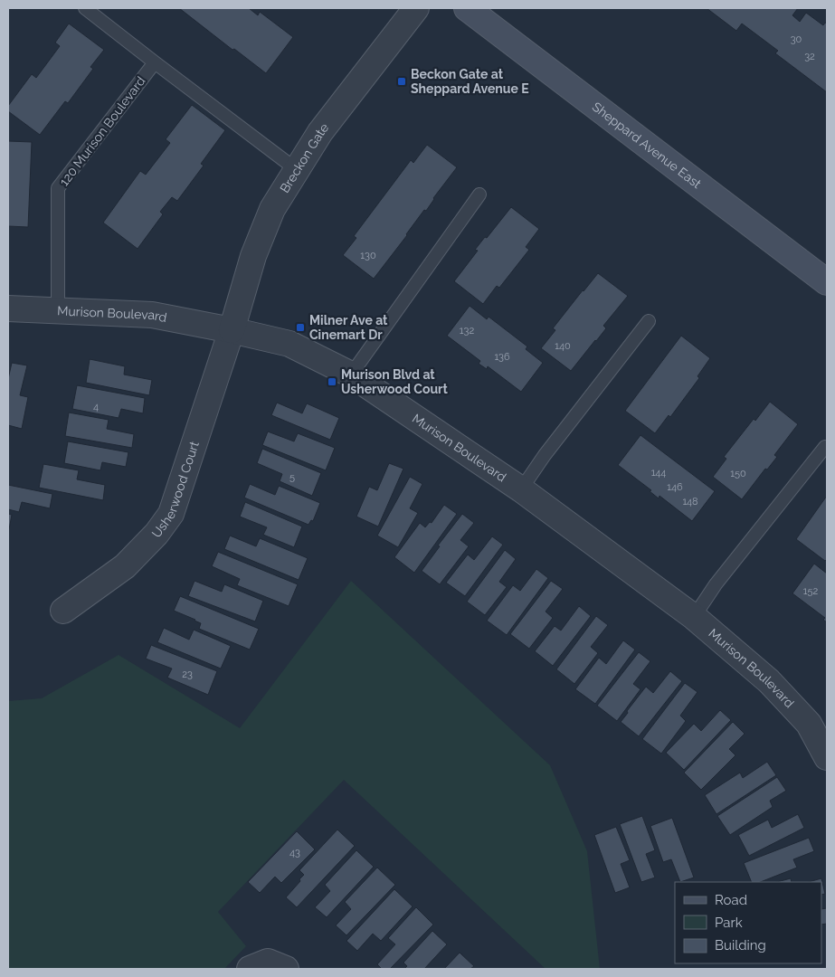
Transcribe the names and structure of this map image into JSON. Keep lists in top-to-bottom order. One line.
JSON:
{"streets":{"main road":["Sheppard Avenue East"],"street":["Breckon Gate","Murison Boulevard","Usherwood Court"],"lane":["120 Murison Boulevard"]},"crossings":[["120 Murison Boulevard","Murison Boulevard"],["Breckon Gate","Murison Boulevard"],["Breckon Gate","Usherwood Court"],["Murison Boulevard","Usherwood Court"]],"places":{"transit":["Beckon Gate at Sheppard Avenue E","Milner Ave at Cinemart Dr","Murison Blvd at Usherwood Court"]},"house_numbers":["30","32","130","132","140","136","4","144","150","5","146","148","152","23","43"],"legend":["Road","Park","Building"]}
